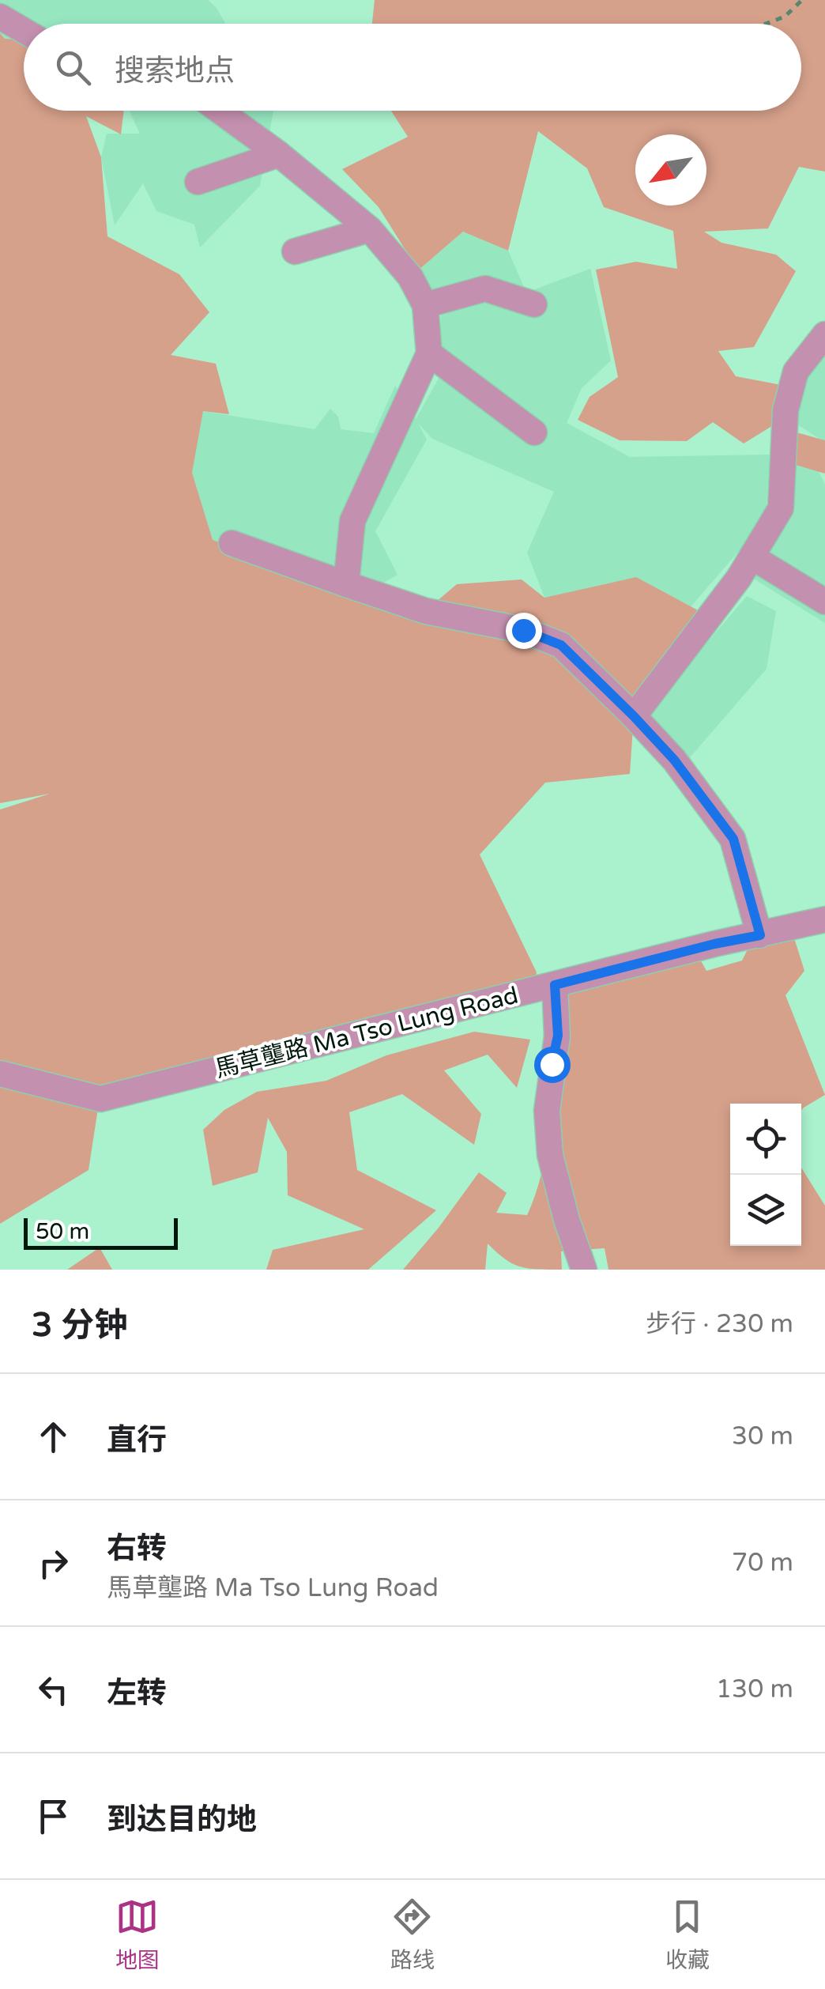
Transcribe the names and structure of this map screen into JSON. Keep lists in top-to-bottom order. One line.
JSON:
{"streets":{"street":["馬草壟路 Ma Tso Lung Road"]},"scale_bar":"50 m","north":"bottom left","page":{"search":"搜索地点","scale":"50 m","heading":["3 分钟","步行 · 230 m"],"list":[["直行","30 m"],["右转","馬草壟路 Ma Tso Lung Road","70 m"],["左转","130 m"],"到达目的地"],"nav":["地图","路线","收藏"]}}
